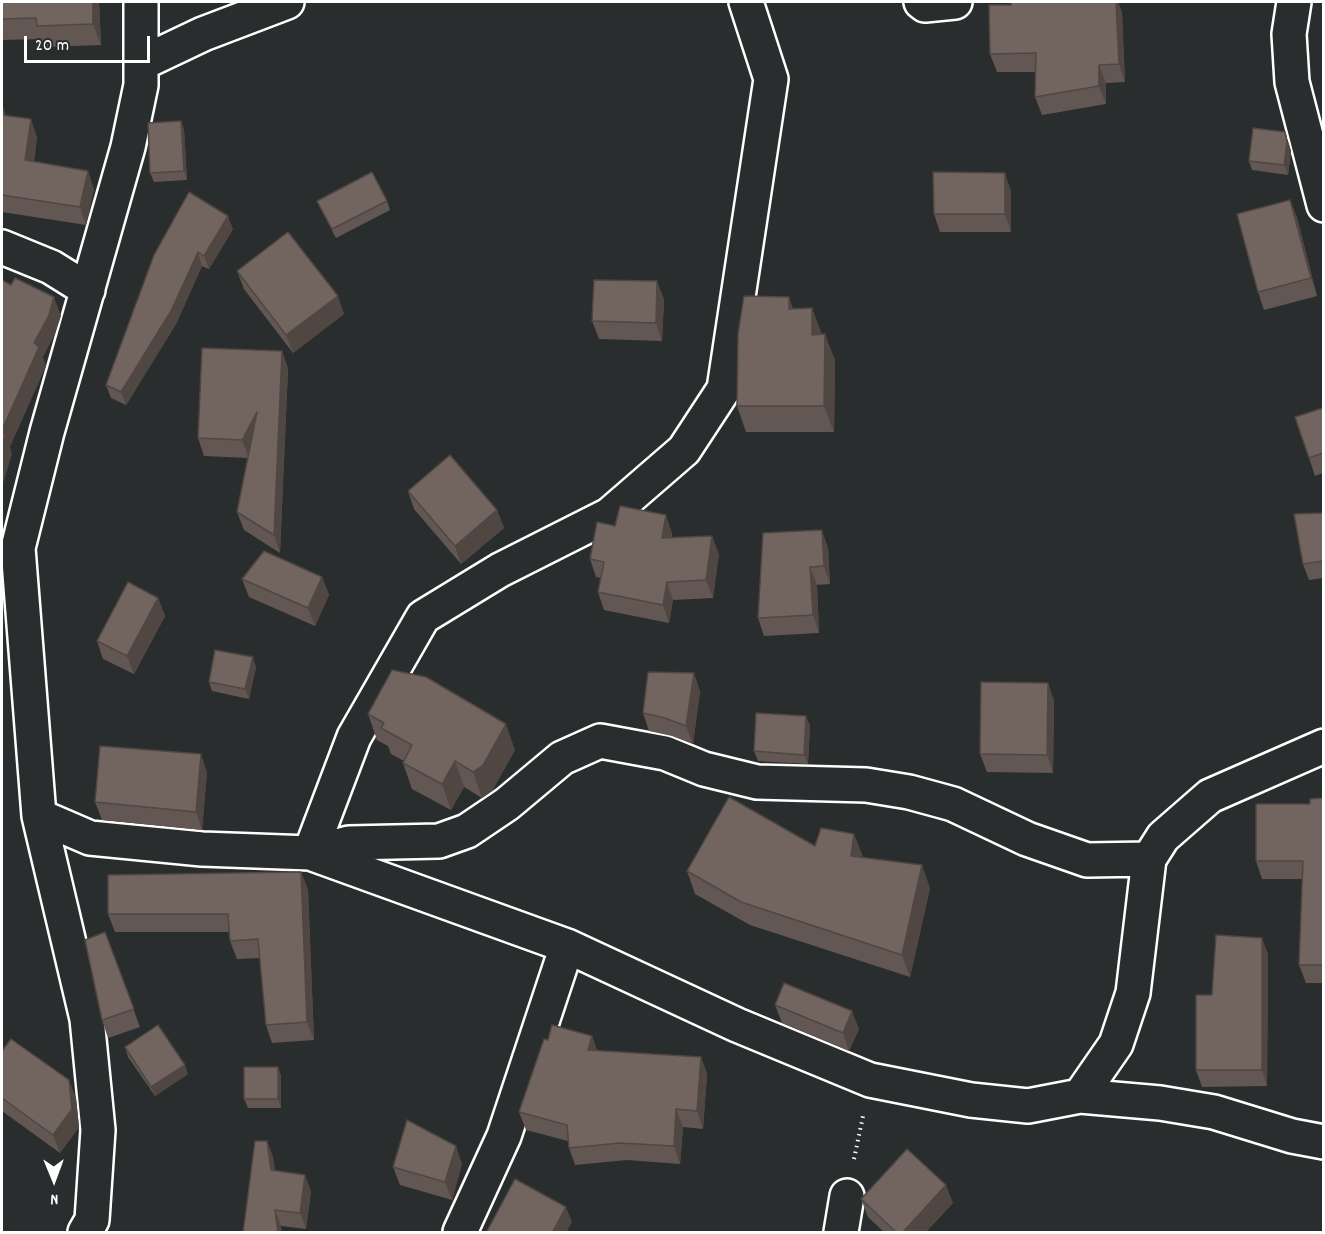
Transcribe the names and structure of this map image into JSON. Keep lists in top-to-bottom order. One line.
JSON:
{"scale_bar":"20 m","north":"bottom"}
